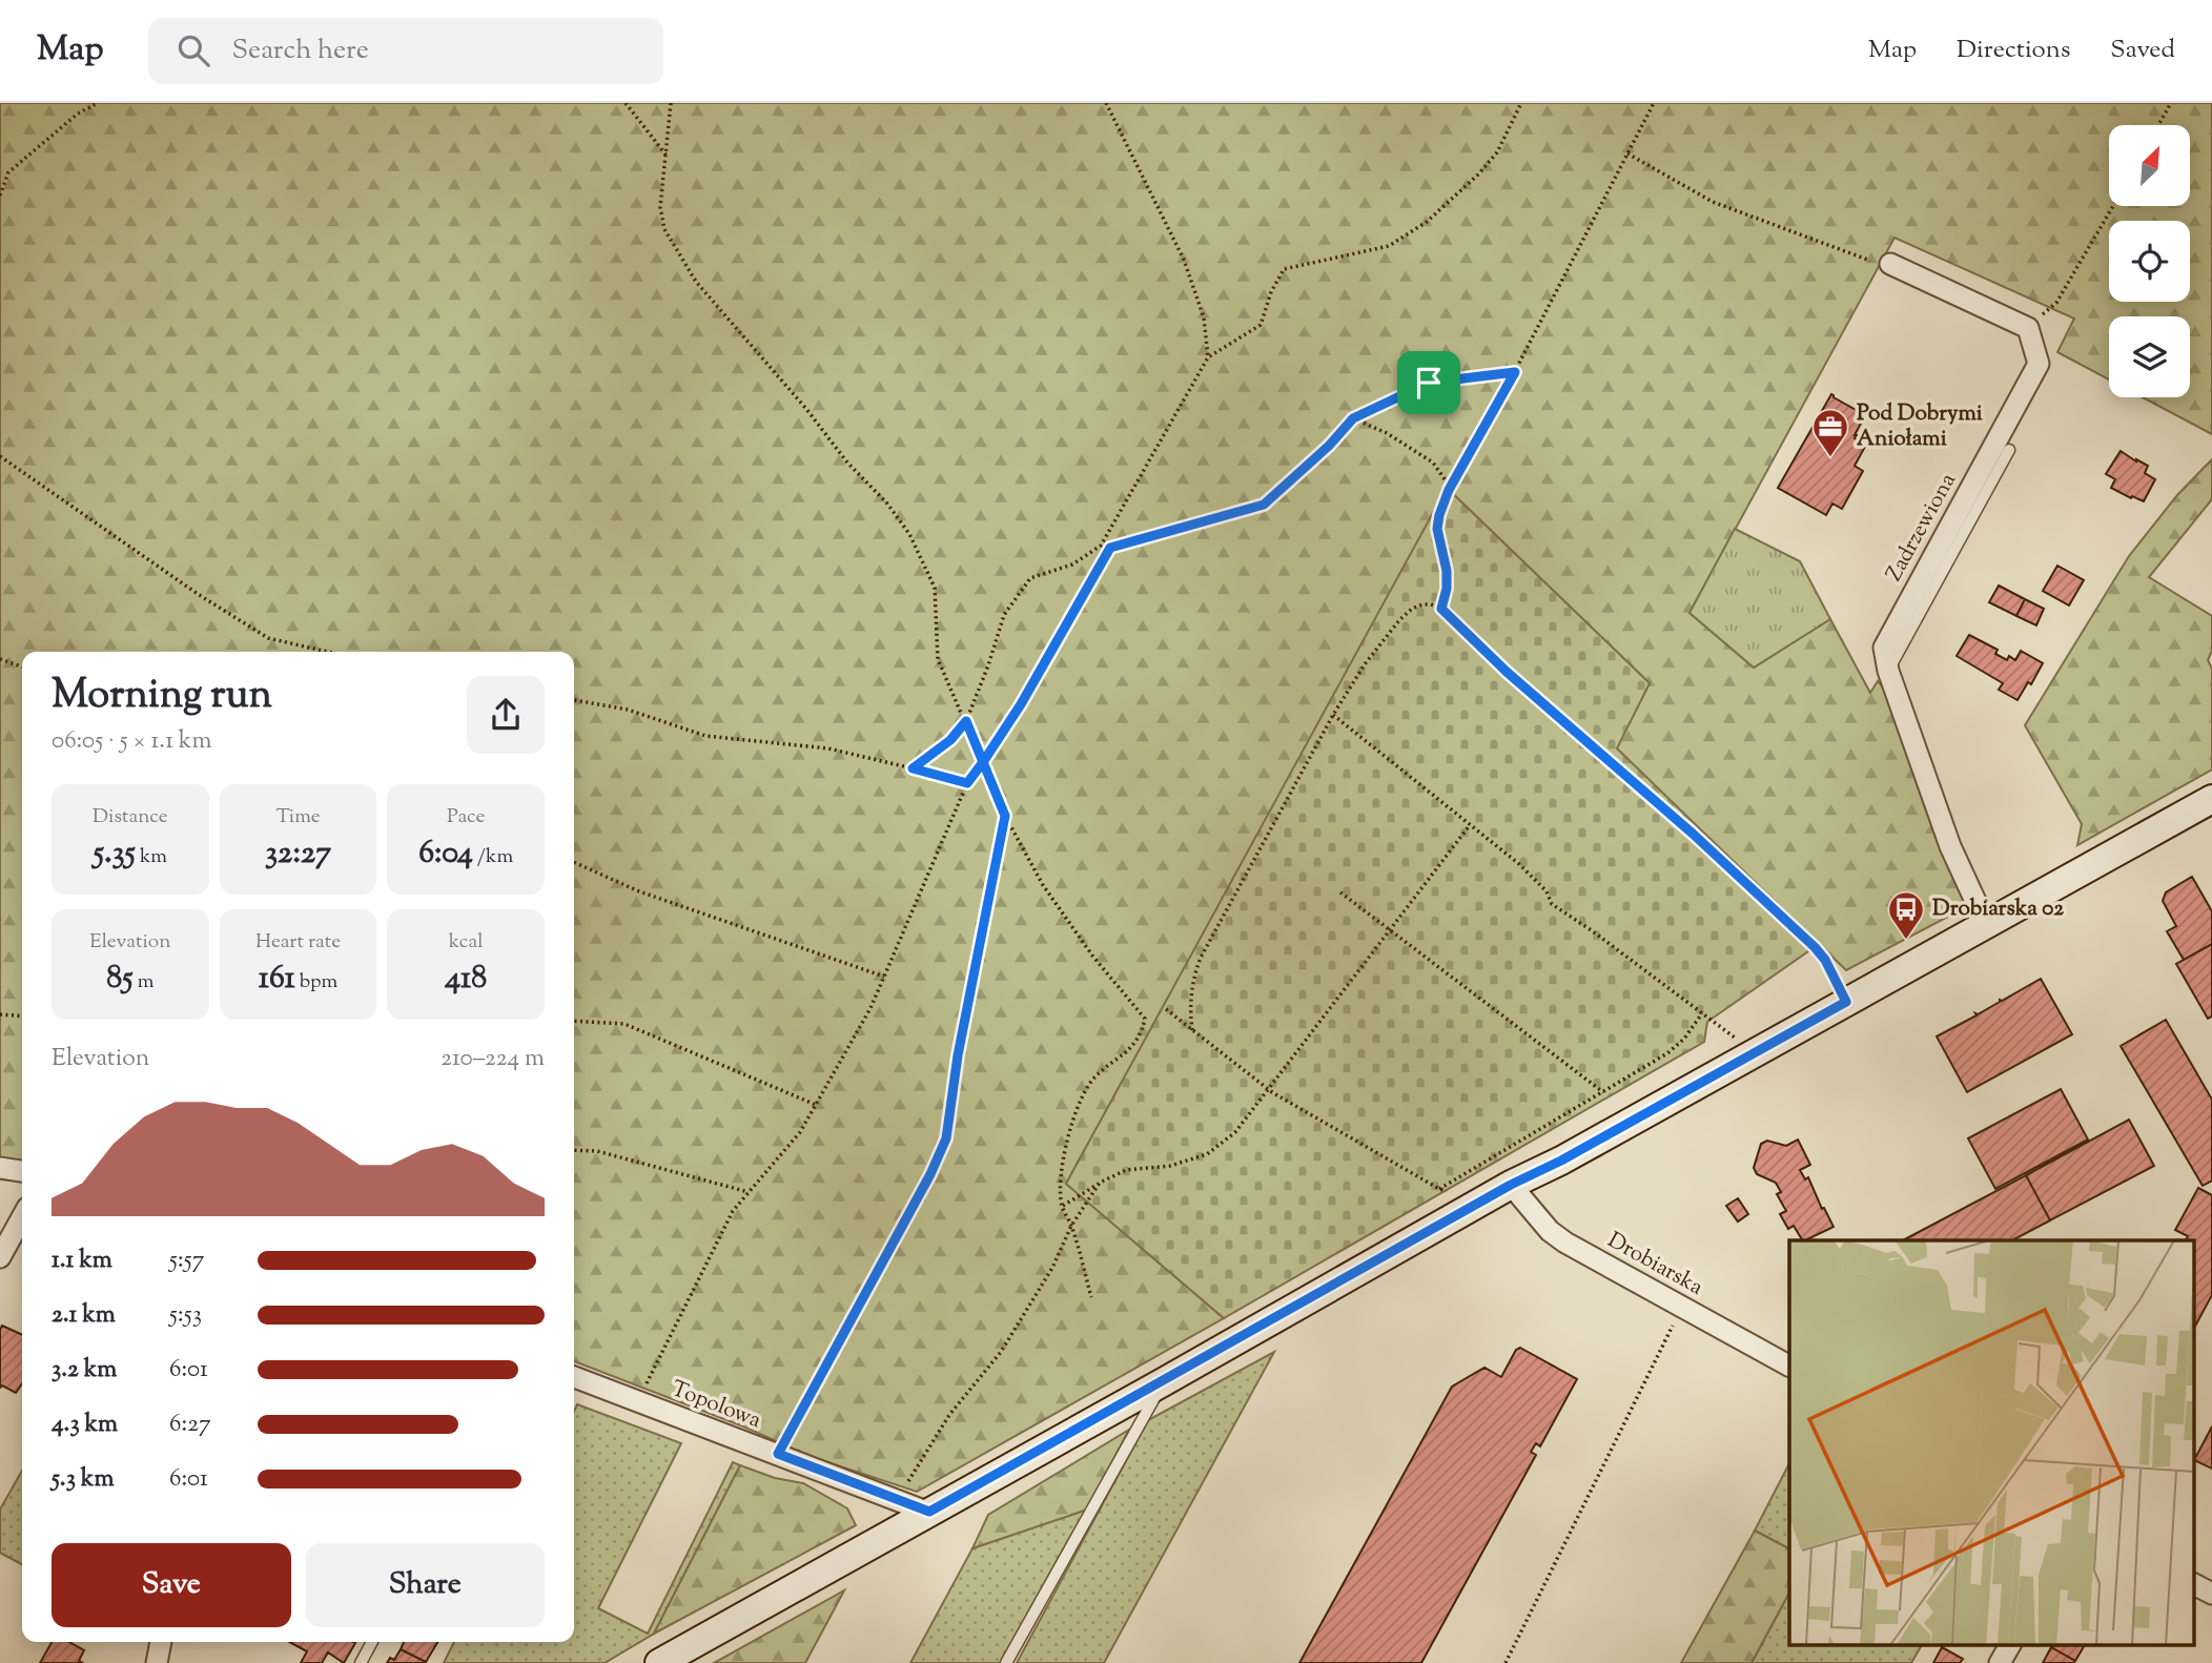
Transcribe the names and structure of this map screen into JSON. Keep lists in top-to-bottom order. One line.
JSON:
{"streets":{"street":["Zadrzewiona","Drobiarska","Topolowa"]},"places":{"office":["Pod Dobrymi Aniołami"],"bus stop":["Drobiarska 02"]},"north":"top right","page":{"header":"Map","search":"Search here","nav":["Map","Directions","Saved"],"heading":["Morning run","06:05 · 5 × 1.1 km"],"stats":[["Distance","5.35 km"],["Time","32:27"],["Pace","6:04 /km"],["Elevation","85 m"],["Heart rate","161 bpm"],["kcal","418"]],"chart":["Elevation","210–224 m"],"list":[{"name":"1.1 km","note":"5:57"},{"name":"2.1 km","note":"5:53"},{"name":"3.2 km","note":"6:01"},{"name":"4.3 km","note":"6:27"},{"name":"5.3 km","note":"6:01"}],"buttons":["Save","Share"]}}
